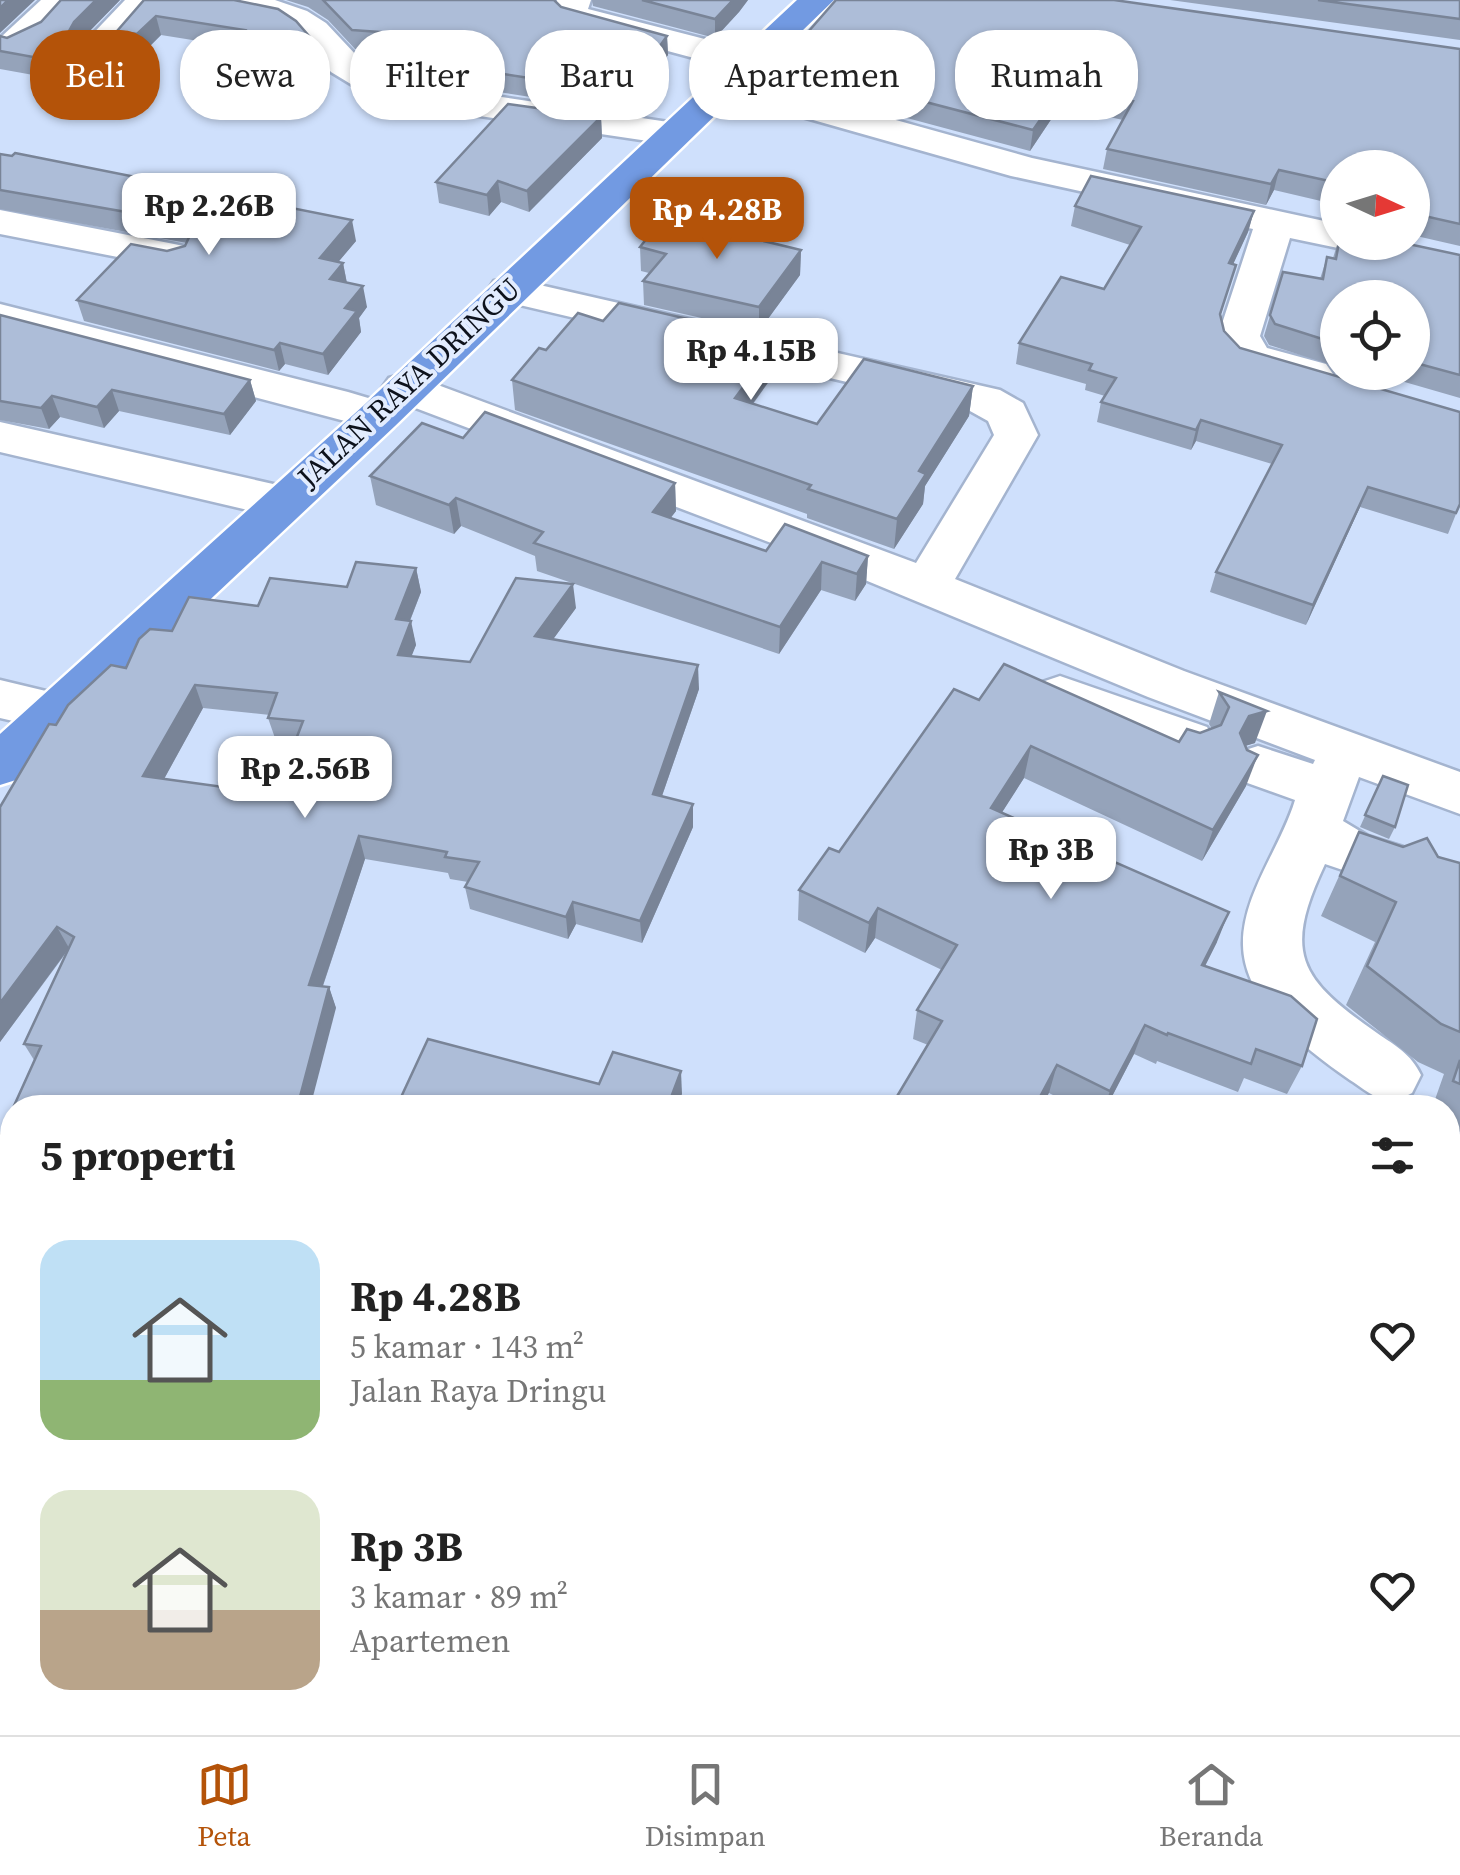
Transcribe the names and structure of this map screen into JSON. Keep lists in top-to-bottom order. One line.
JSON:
{"streets":{"highway":["JALAN RAYA DRINGU"]},"north":"right","page":{"chip":["Beli","Sewa","Filter","Baru","Apartemen","Rumah"],"price":["Rp 2.26B","Rp 4.28B","Rp 4.15B","Rp 2.56B","Rp 3B"],"heading":"5 properti","list":[{"name":"Rp 4.28B","note":"5 kamar · 143 m² · Jalan Raya Dringu"},{"name":"Rp 3B","note":"3 kamar · 89 m² · Apartemen"}],"tabs":["Peta","Disimpan","Beranda"]}}
